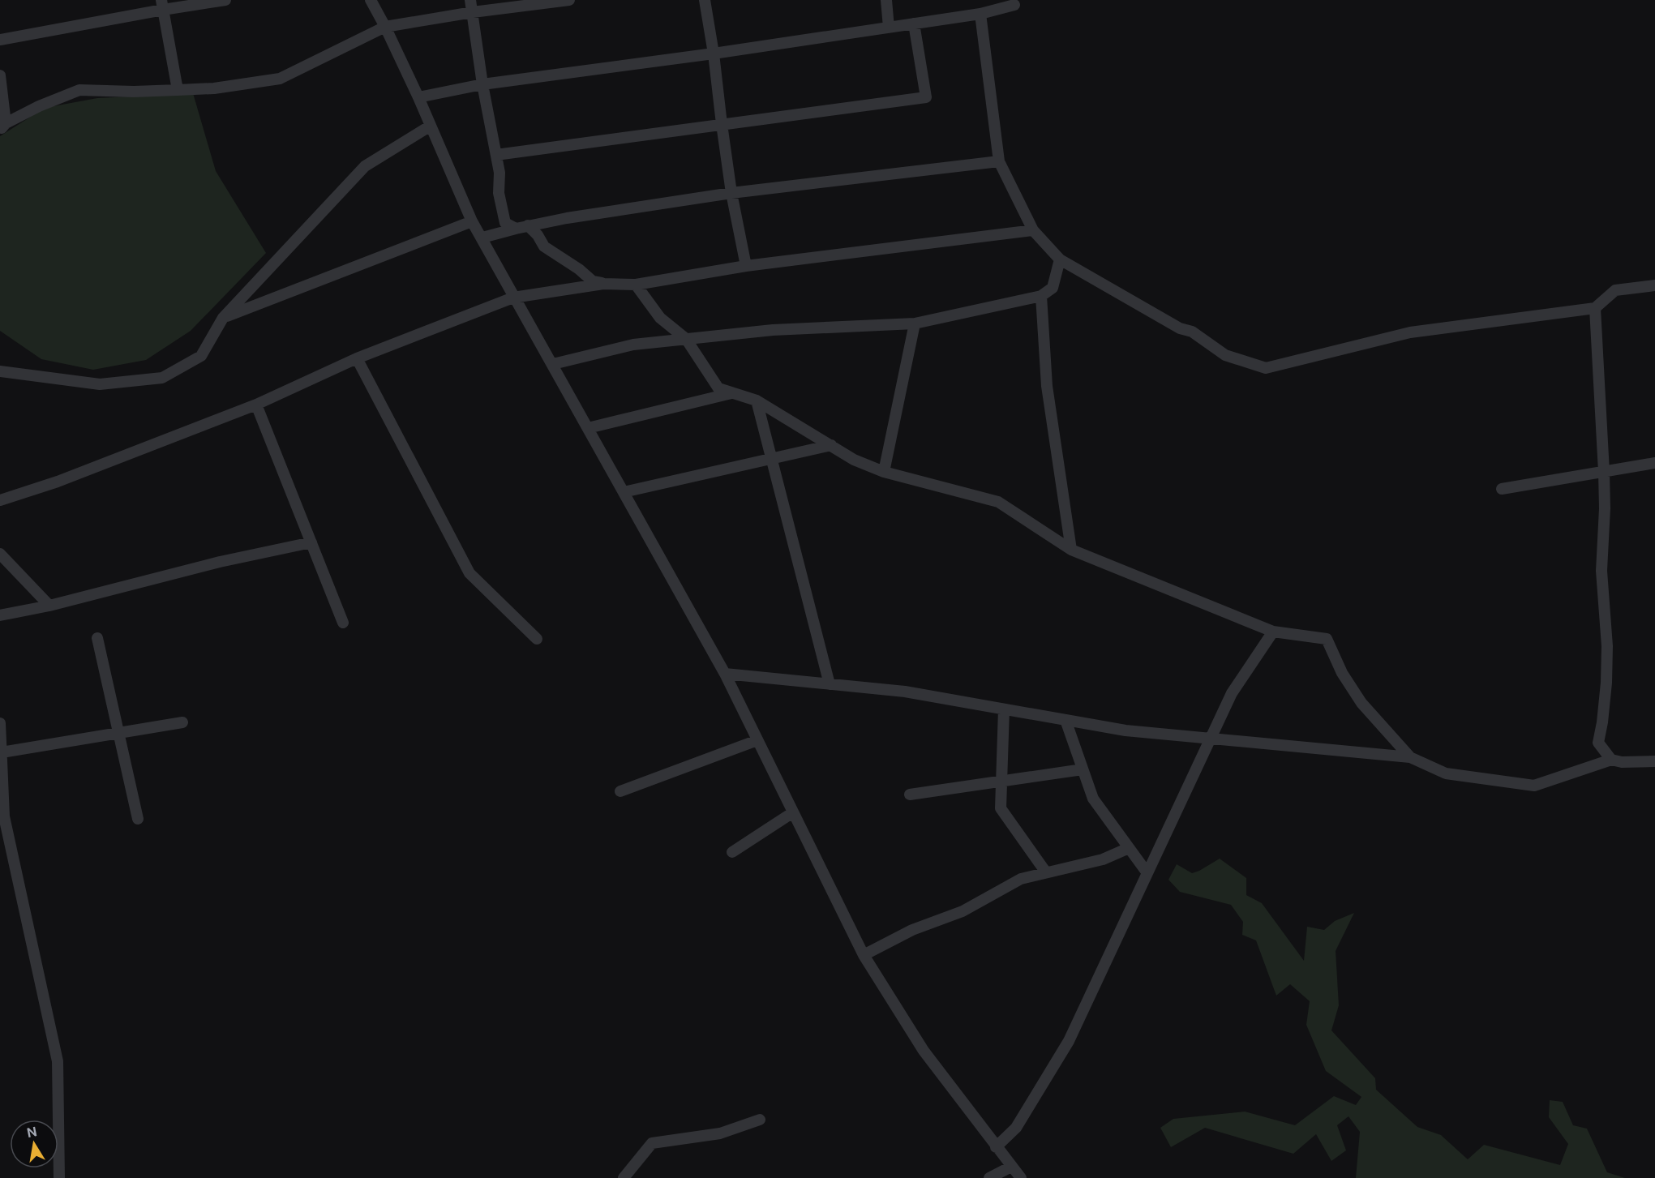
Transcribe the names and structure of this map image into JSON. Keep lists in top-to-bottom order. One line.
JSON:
{"north":"top"}
